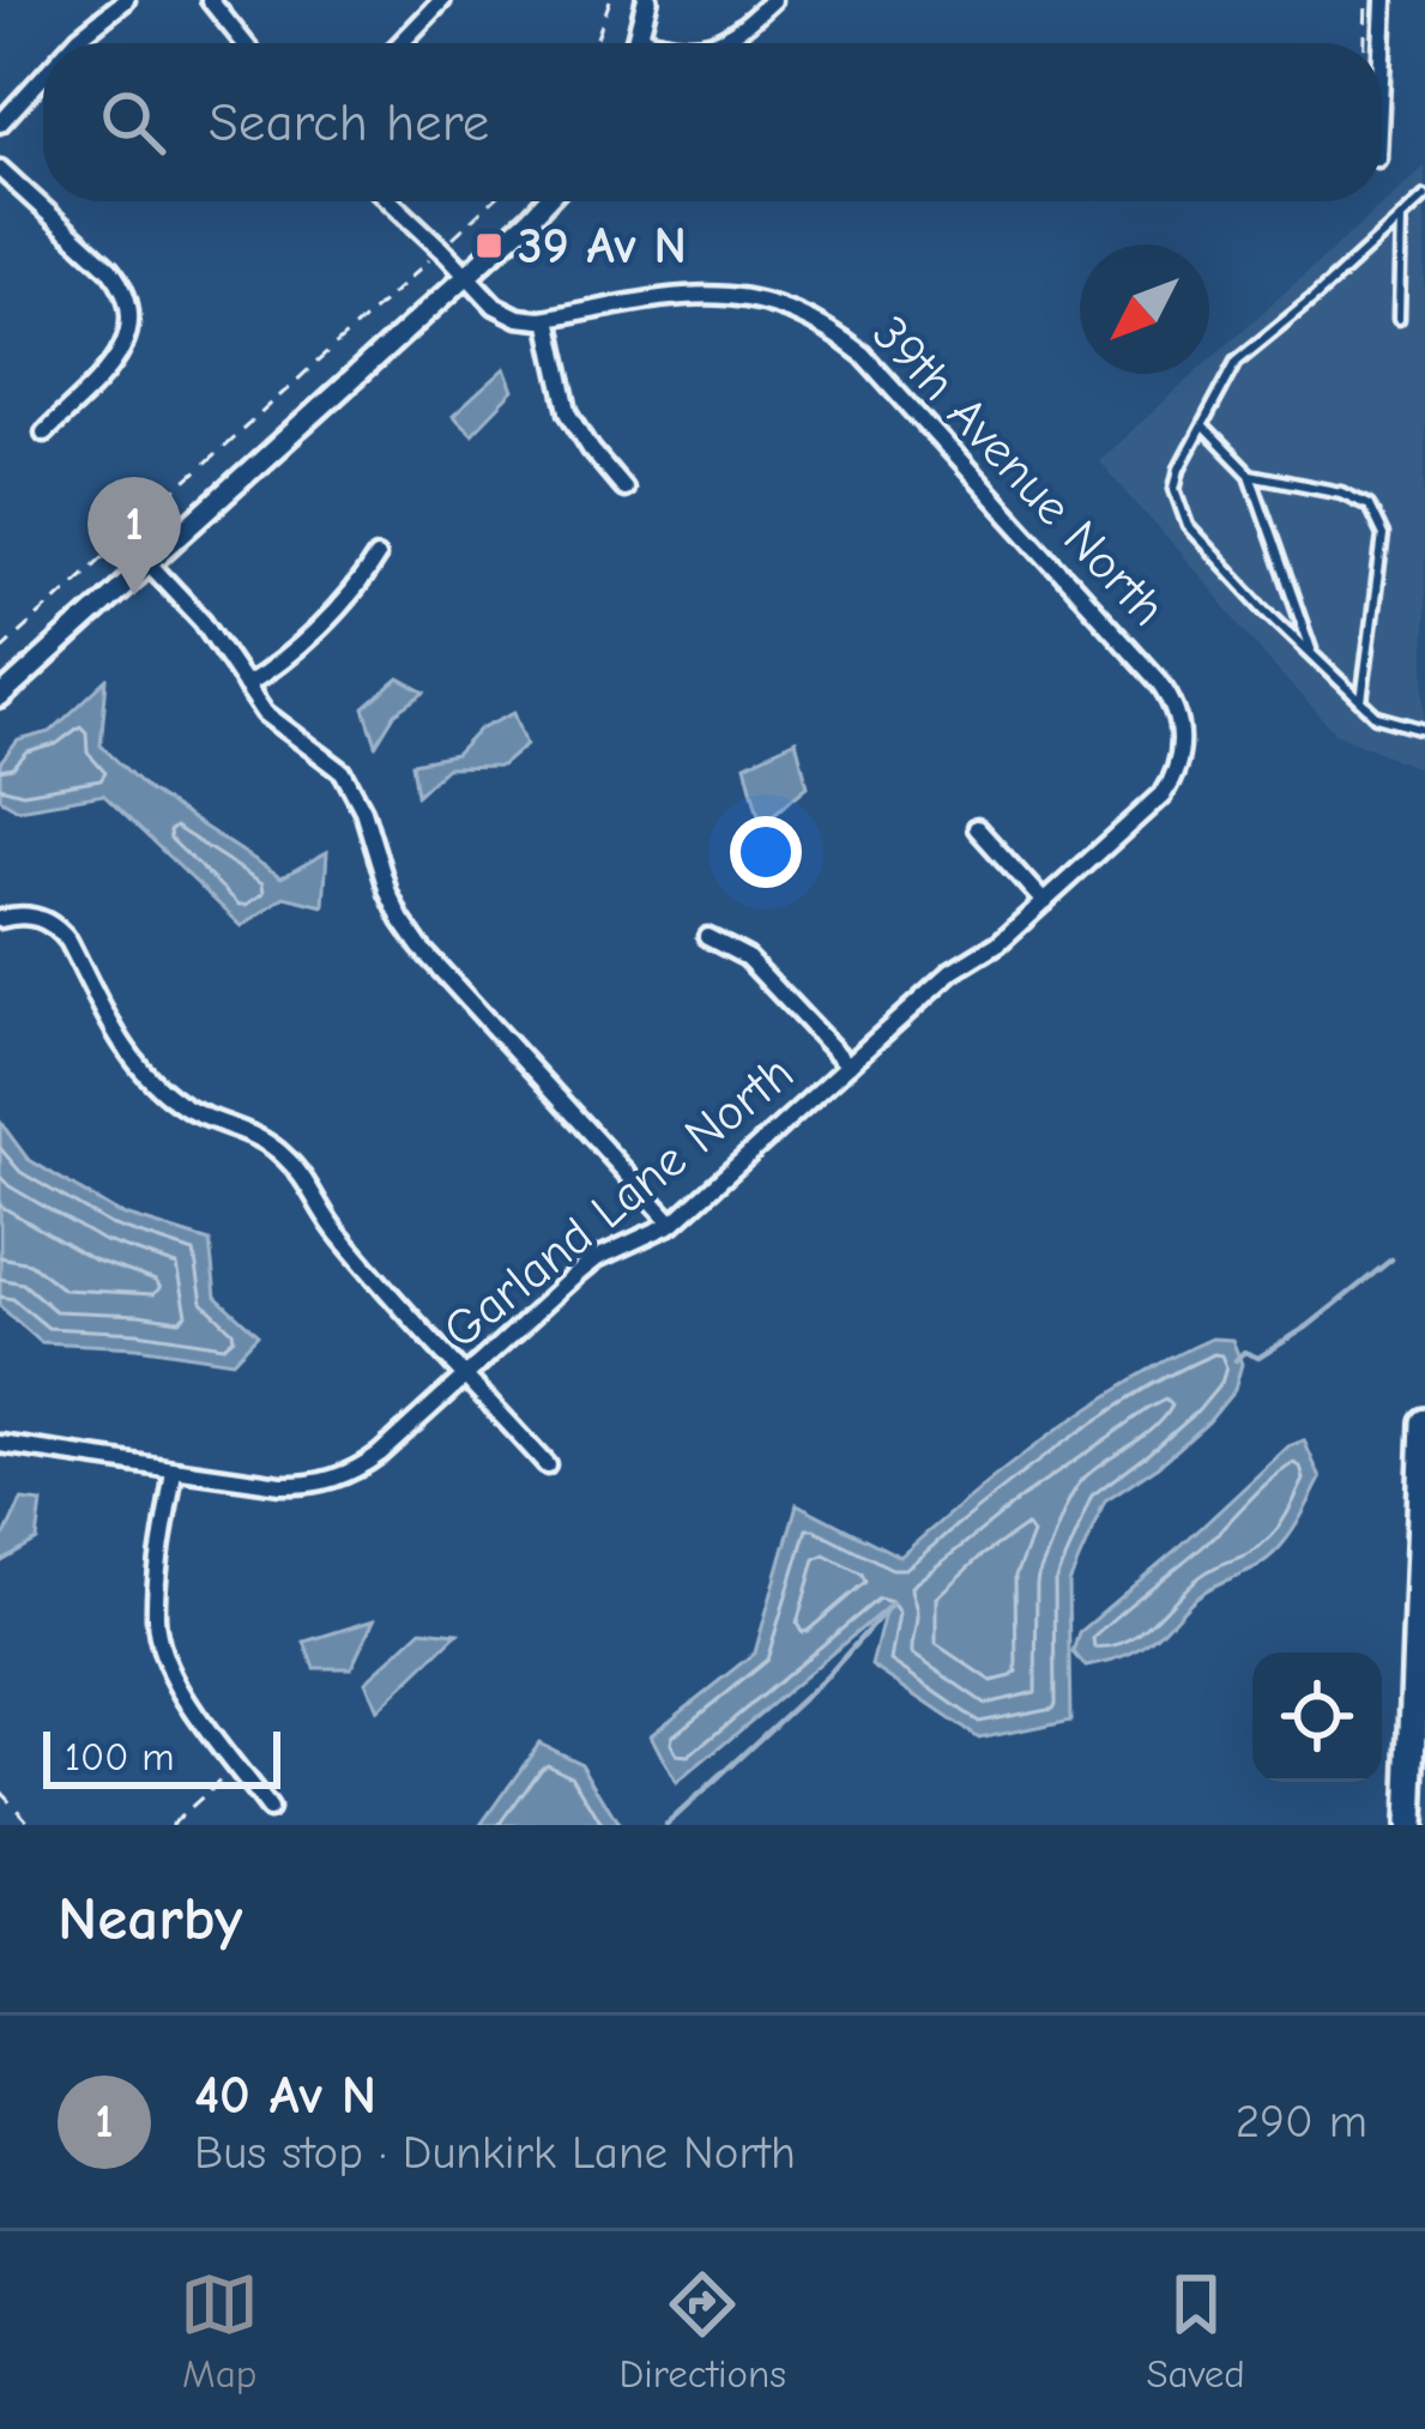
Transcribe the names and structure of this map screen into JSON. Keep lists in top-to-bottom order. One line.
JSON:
{"streets":{"street":["39th Avenue North","Garland Lane North"]},"crossings":[["39th Avenue North","Garland Lane North"]],"places":{"transit":["39 Av N"]},"scale_bar":"100 m","north":"bottom left","page":{"search":"Search here","pins":"1","scale":"100 m","heading":"Nearby","list":[{"mark":"1","name":"40 Av N","note":"Bus stop · Dunkirk Lane North","value":"290 m"}],"nav":["Map","Directions","Saved"]}}
